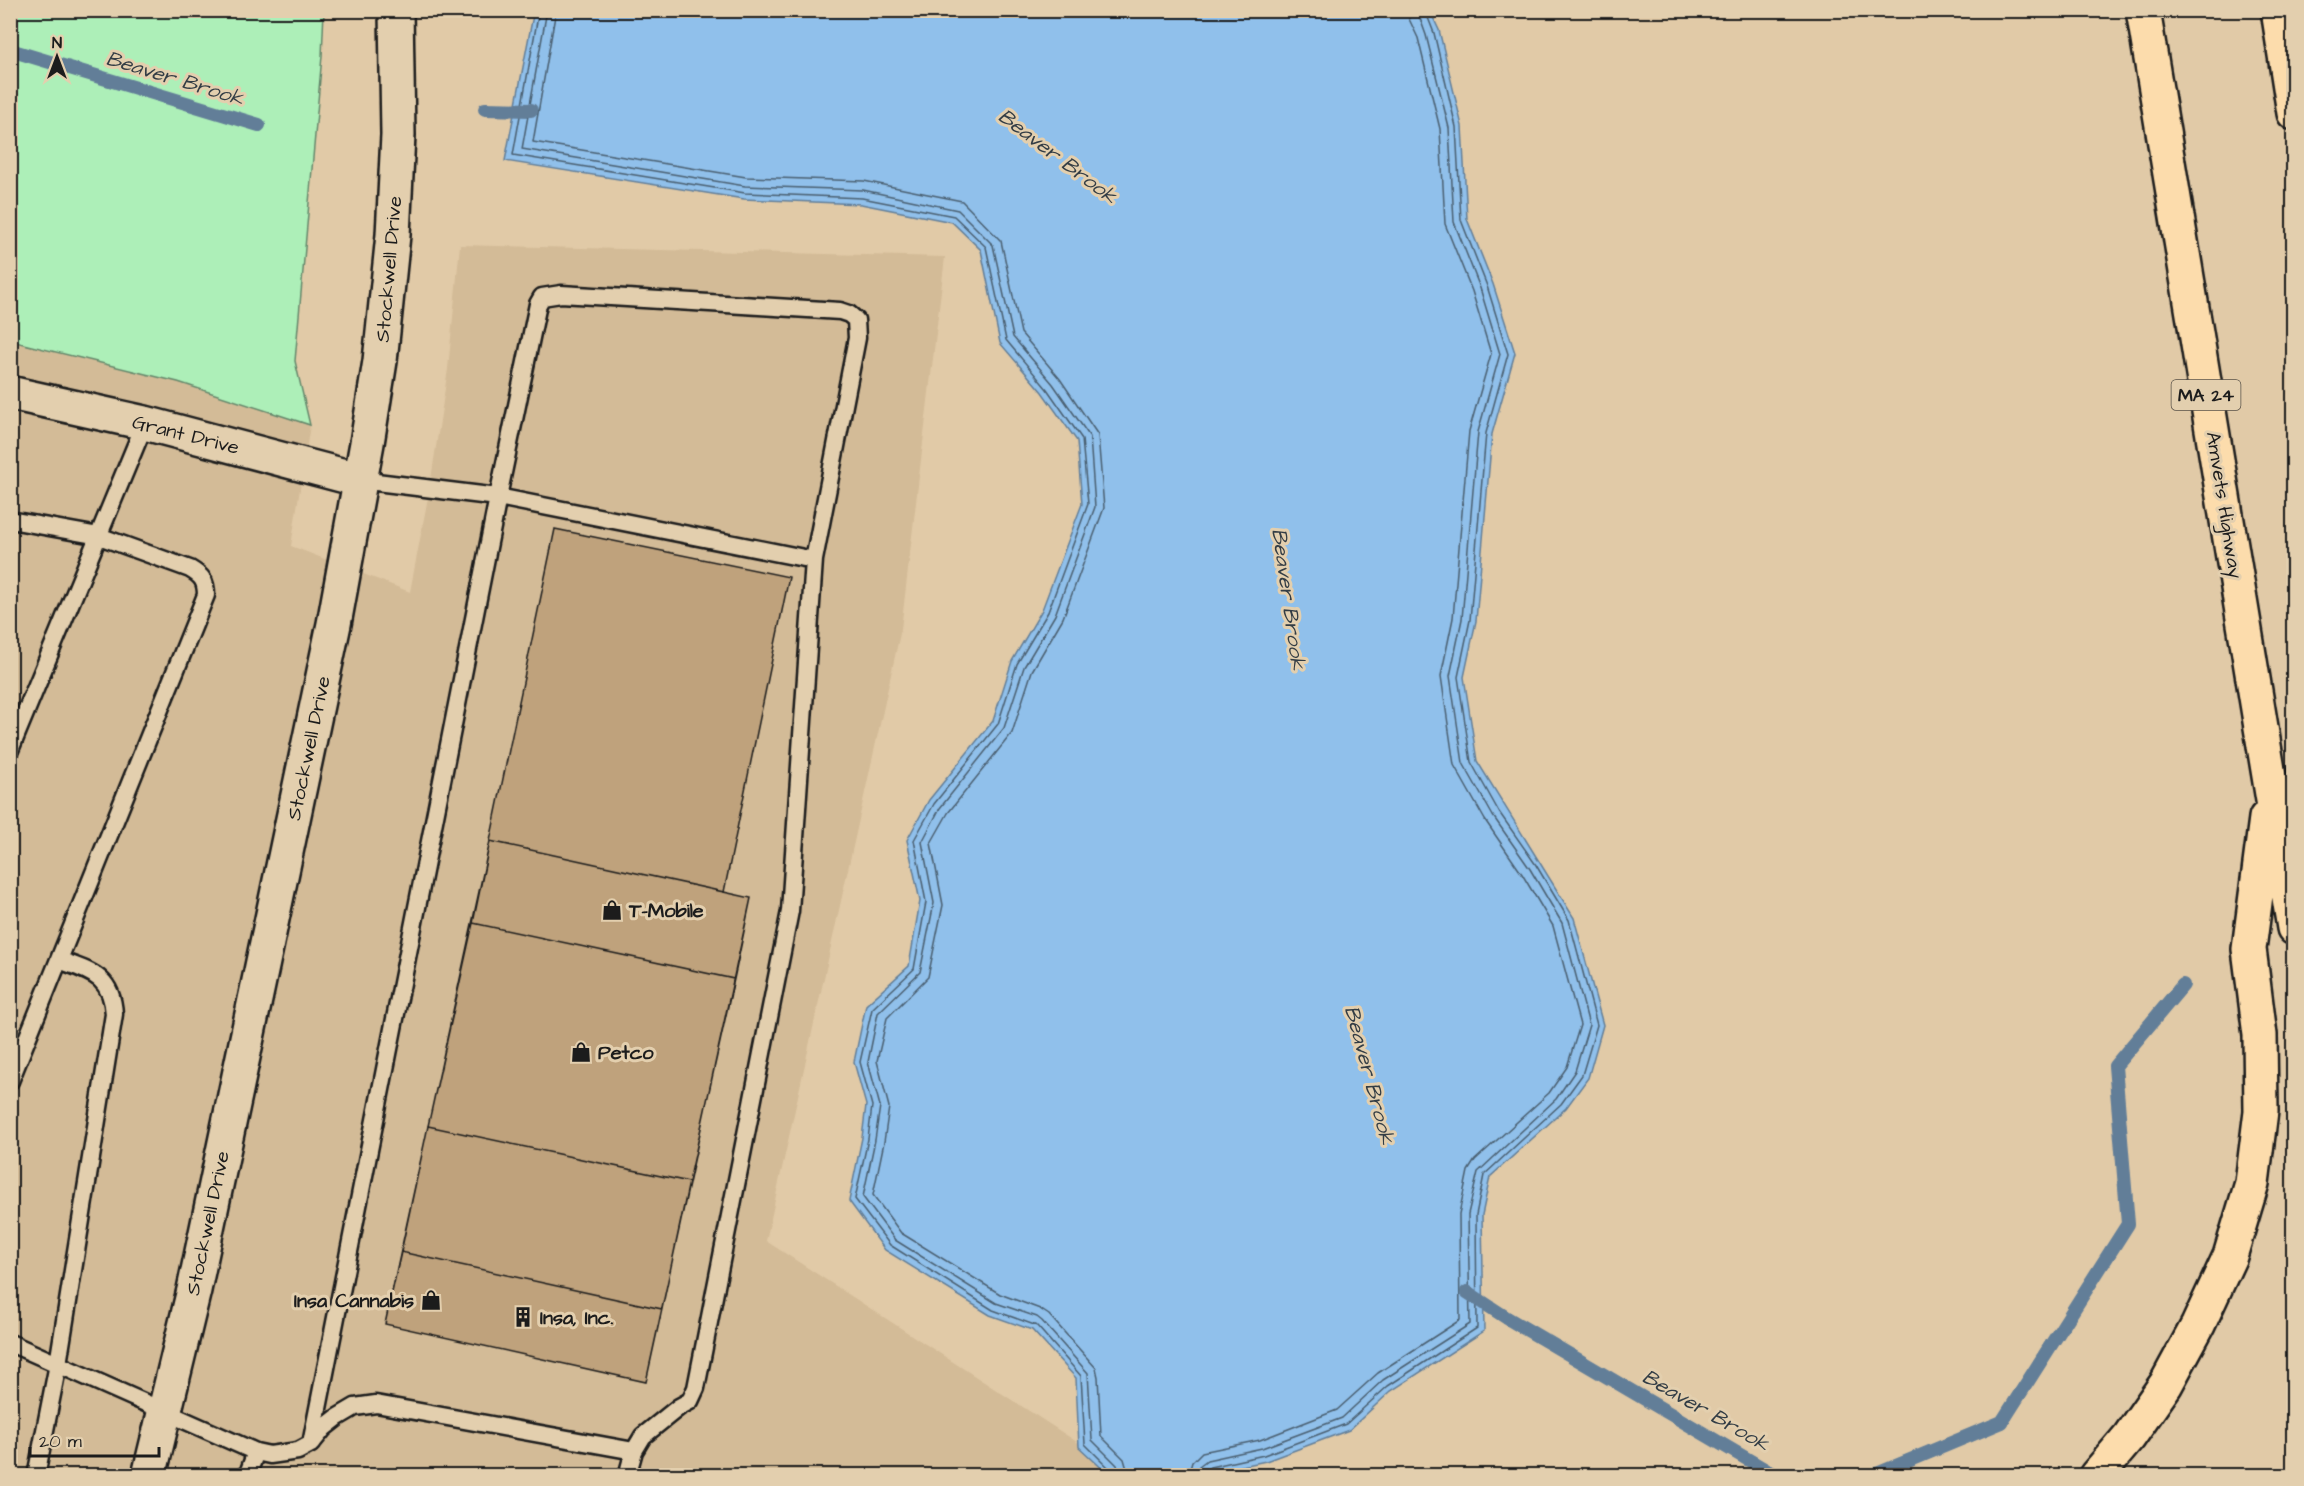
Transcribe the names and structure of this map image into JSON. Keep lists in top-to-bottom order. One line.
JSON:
{"streets":{"highway":["MA 24","Amvets Highway"],"street":["Stockwell Drive","Grant Drive"]},"crossings":[["Stockwell Drive","Grant Drive"]],"water":["Beaver Brook"],"places":{"shop":["T-Mobile","Petco","Insa Cannabis"],"building":["Insa, Inc."]},"scale_bar":"20 m","north":"top"}
